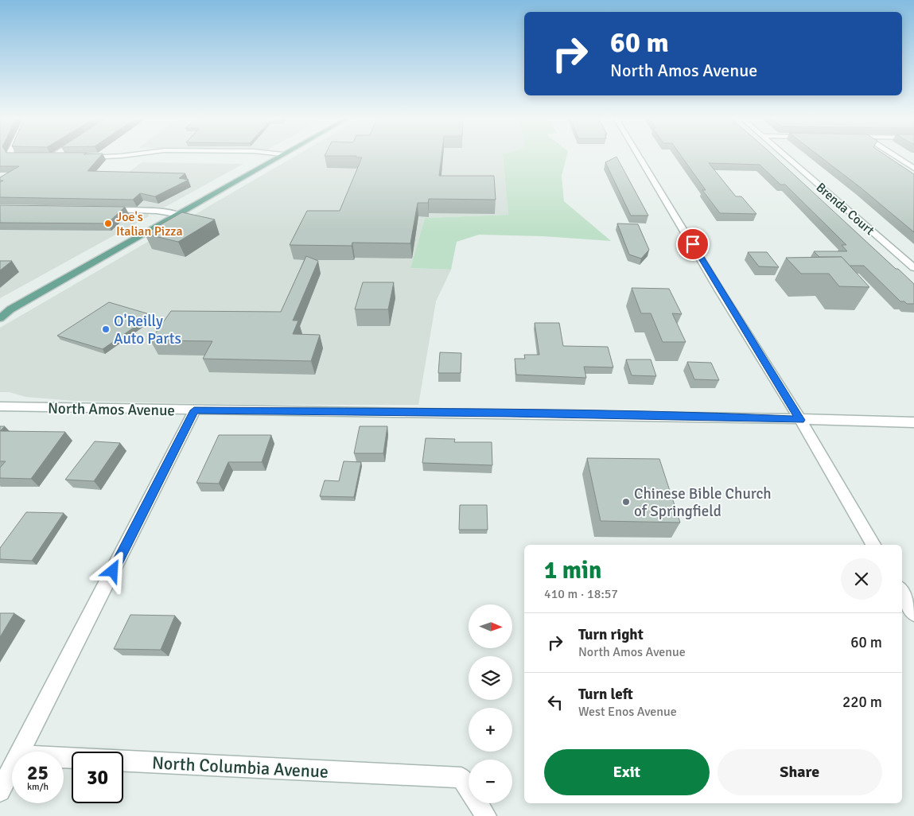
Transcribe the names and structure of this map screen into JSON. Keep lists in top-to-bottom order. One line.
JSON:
{"streets":{"street":["Brenda Court","North Amos Avenue","North Columbia Avenue"]},"places":["Joe's Italian Pizza","O'Reilly Auto Parts","Chinese Bible Church of Springfield"],"north":"right","page":{"turn":["60 m","North Amos Avenue"],"heading":["1 min","410 m · 18:57"],"map_buttons":["+","−"],"list":[{"name":"Turn right","note":"North Amos Avenue","value":"60 m"},{"name":"Turn left","note":"West Enos Avenue","value":"220 m"}],"buttons":["Exit","Share"],"speed":"25 km/h","limit":"30"}}
